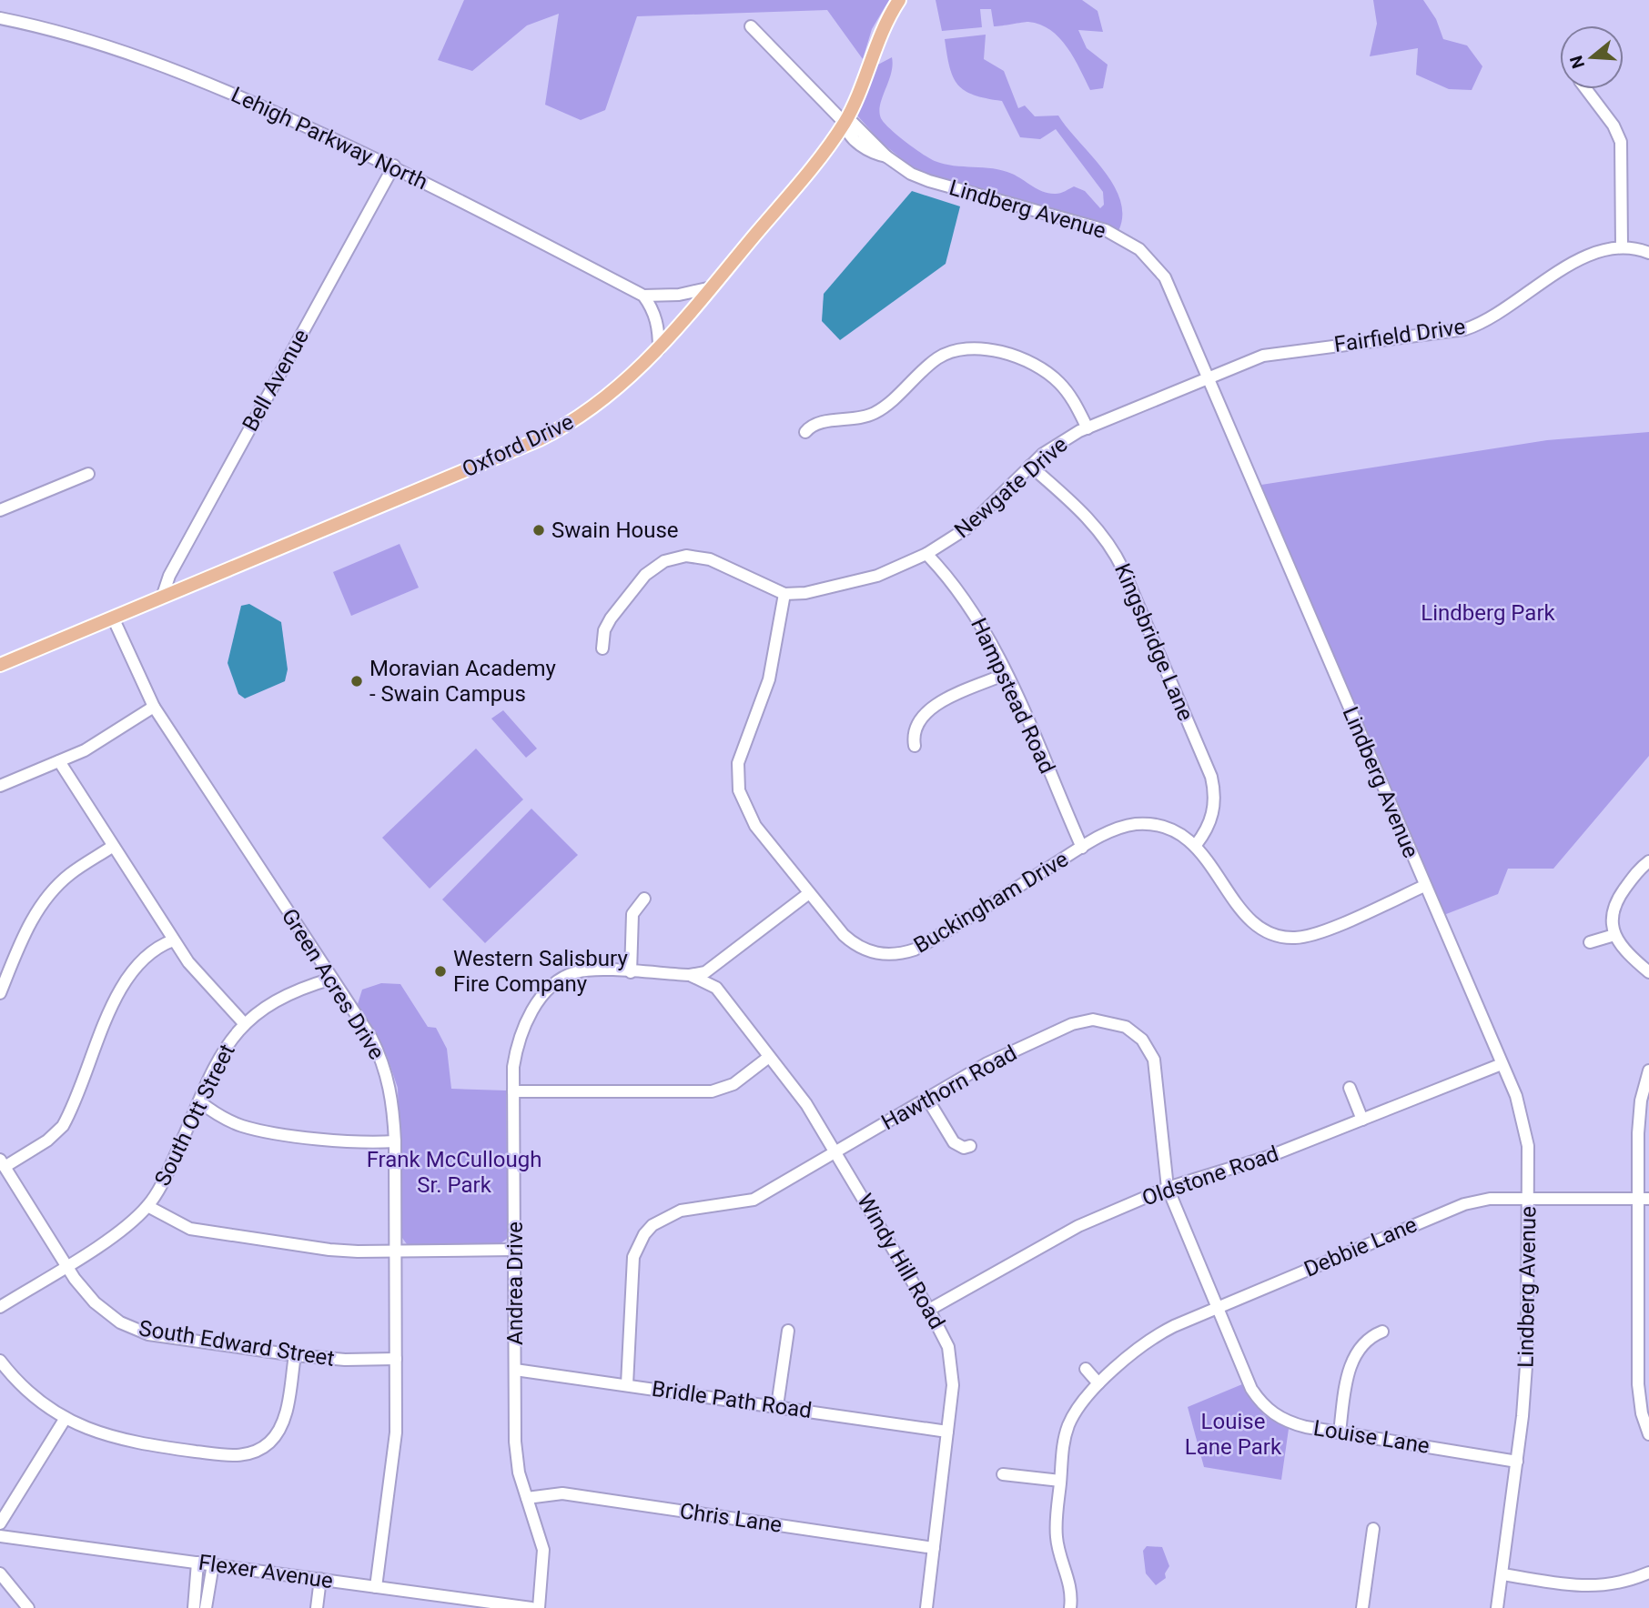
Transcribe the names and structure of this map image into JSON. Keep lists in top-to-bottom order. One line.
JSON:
{"streets":{"main road":["Oxford Drive"],"street":["Lehigh Parkway North","Lindberg Avenue","Fairfield Drive","Bell Avenue","Newgate Drive","Kingsbridge Lane","Hampstead Road","Buckingham Drive","Green Acres Drive","Hawthorn Road","South Ott Street","Oldstone Road","Debbie Lane","Windy Hill Road","Andrea Drive","South Edward Street","Bridle Path Road","Louise Lane","Chris Lane","Flexer Avenue"]},"crossings":[["Lehigh Parkway North","Bell Avenue"],["Lehigh Parkway North","Oxford Drive"],["Lindberg Avenue","Fairfield Drive"],["Lindberg Avenue","Oxford Drive"],["Lindberg Avenue","Newgate Drive"],["Lindberg Avenue","Buckingham Drive"],["Lindberg Avenue","Oldstone Road"],["Lindberg Avenue","Debbie Lane"],["Lindberg Avenue","Louise Lane"],["Fairfield Drive","Newgate Drive"],["Bell Avenue","Oxford Drive"],["Oxford Drive","Green Acres Drive"],["Newgate Drive","Kingsbridge Lane"],["Newgate Drive","Hampstead Road"],["Newgate Drive","Buckingham Drive"],["Kingsbridge Lane","Buckingham Drive"],["Hampstead Road","Buckingham Drive"],["Buckingham Drive","Andrea Drive"],["Green Acres Drive","South Ott Street"],["Green Acres Drive","South Edward Street"],["Green Acres Drive","Flexer Avenue"],["Hawthorn Road","Oldstone Road"],["Hawthorn Road","Debbie Lane"],["Hawthorn Road","Windy Hill Road"],["Hawthorn Road","Bridle Path Road"],["Hawthorn Road","Louise Lane"],["South Ott Street","South Edward Street"],["Oldstone Road","Windy Hill Road"],["Debbie Lane","Louise Lane"],["Windy Hill Road","Andrea Drive"],["Windy Hill Road","Bridle Path Road"],["Windy Hill Road","Chris Lane"],["Andrea Drive","Bridle Path Road"],["Andrea Drive","Chris Lane"]],"parks":["Lindberg Park","Frank McCullough Sr. Park","Louise Lane Park"],"places":["Swain House","Moravian Academy - Swain Campus","Western Salisbury Fire Company"],"north":"left"}
